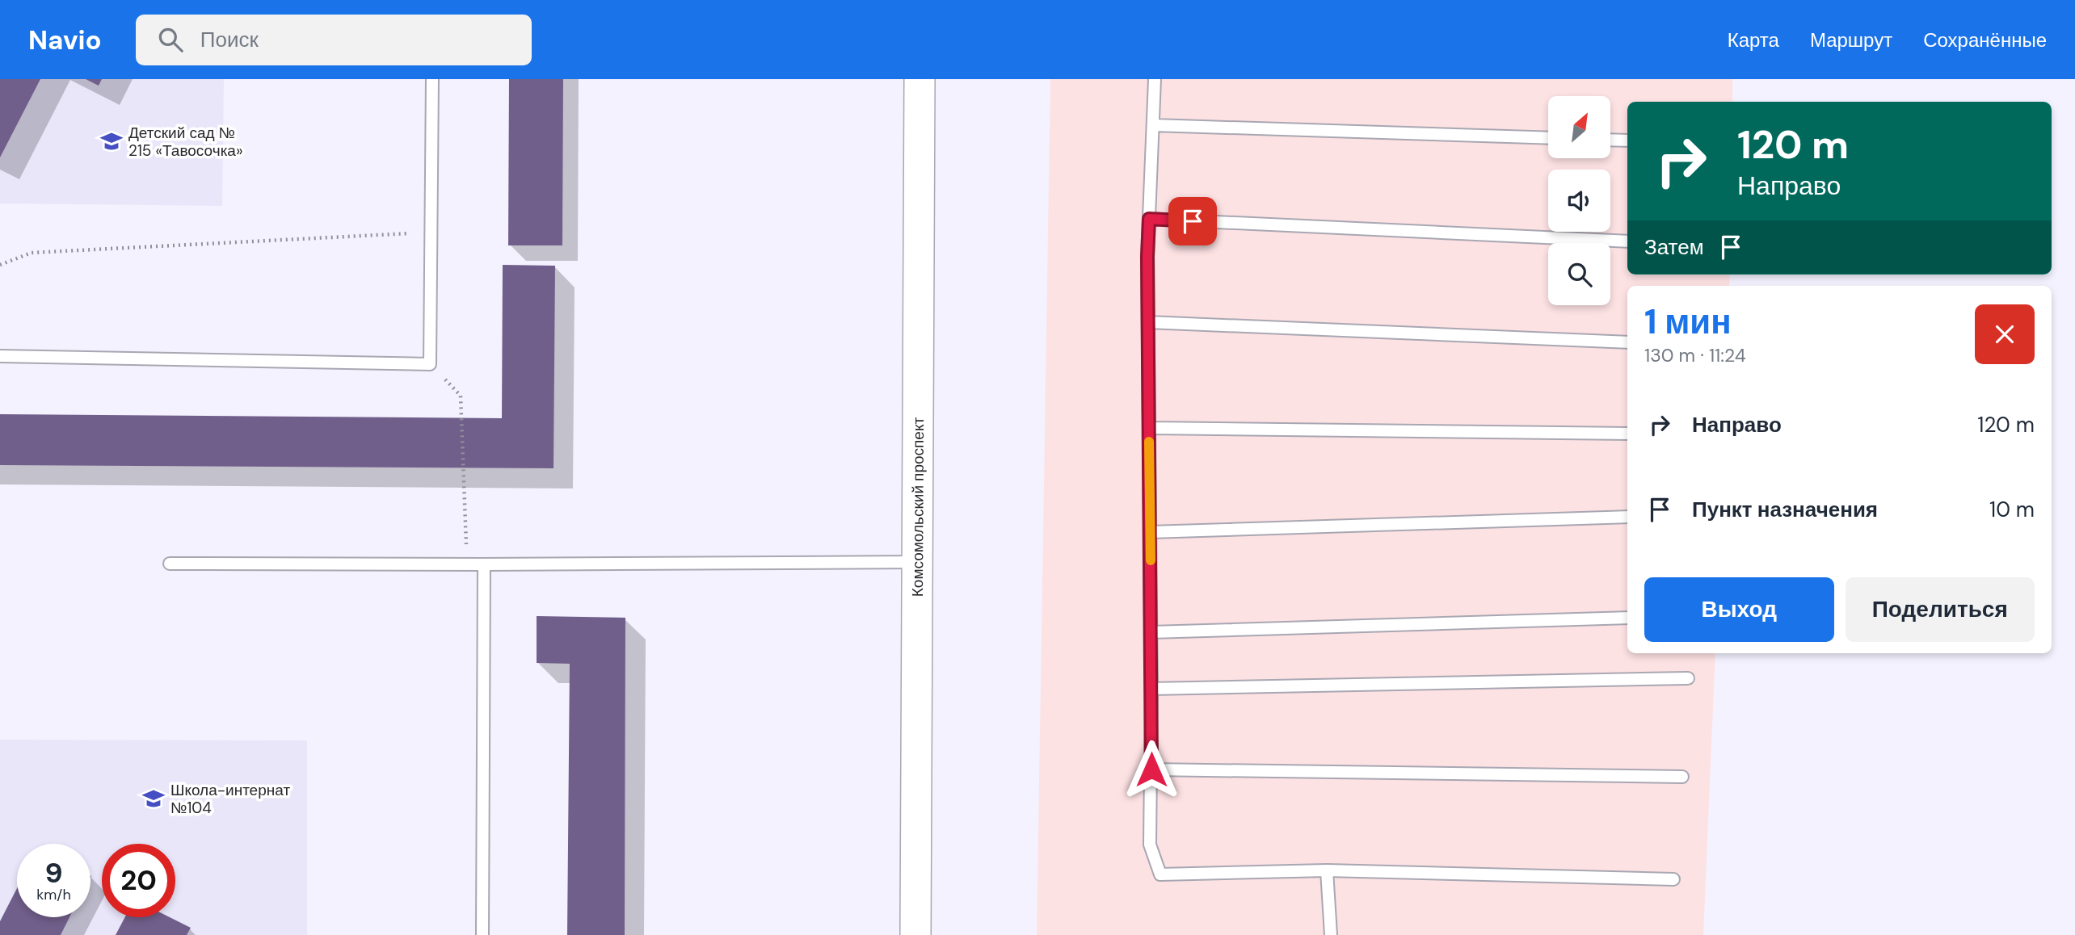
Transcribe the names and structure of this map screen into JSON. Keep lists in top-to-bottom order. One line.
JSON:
{"streets":{"street":["Комсомольский проспект"]},"places":{"school or university":["Детский сад № 215 «Тавосочка»","Школа-интернат №104"]},"north":"top right","page":{"header":"Navio","search":"Поиск","nav":["Карта","Маршрут","Сохранённые"],"turn":["120 m","Направо"],"then":"Затем","heading":["1 мин","130 m · 11:24"],"list":[{"name":"Направо","value":"120 m"},{"name":"Пункт назначения","value":"10 m"}],"buttons":["Выход","Поделиться"],"speed":"9 km/h","limit":"20"}}
